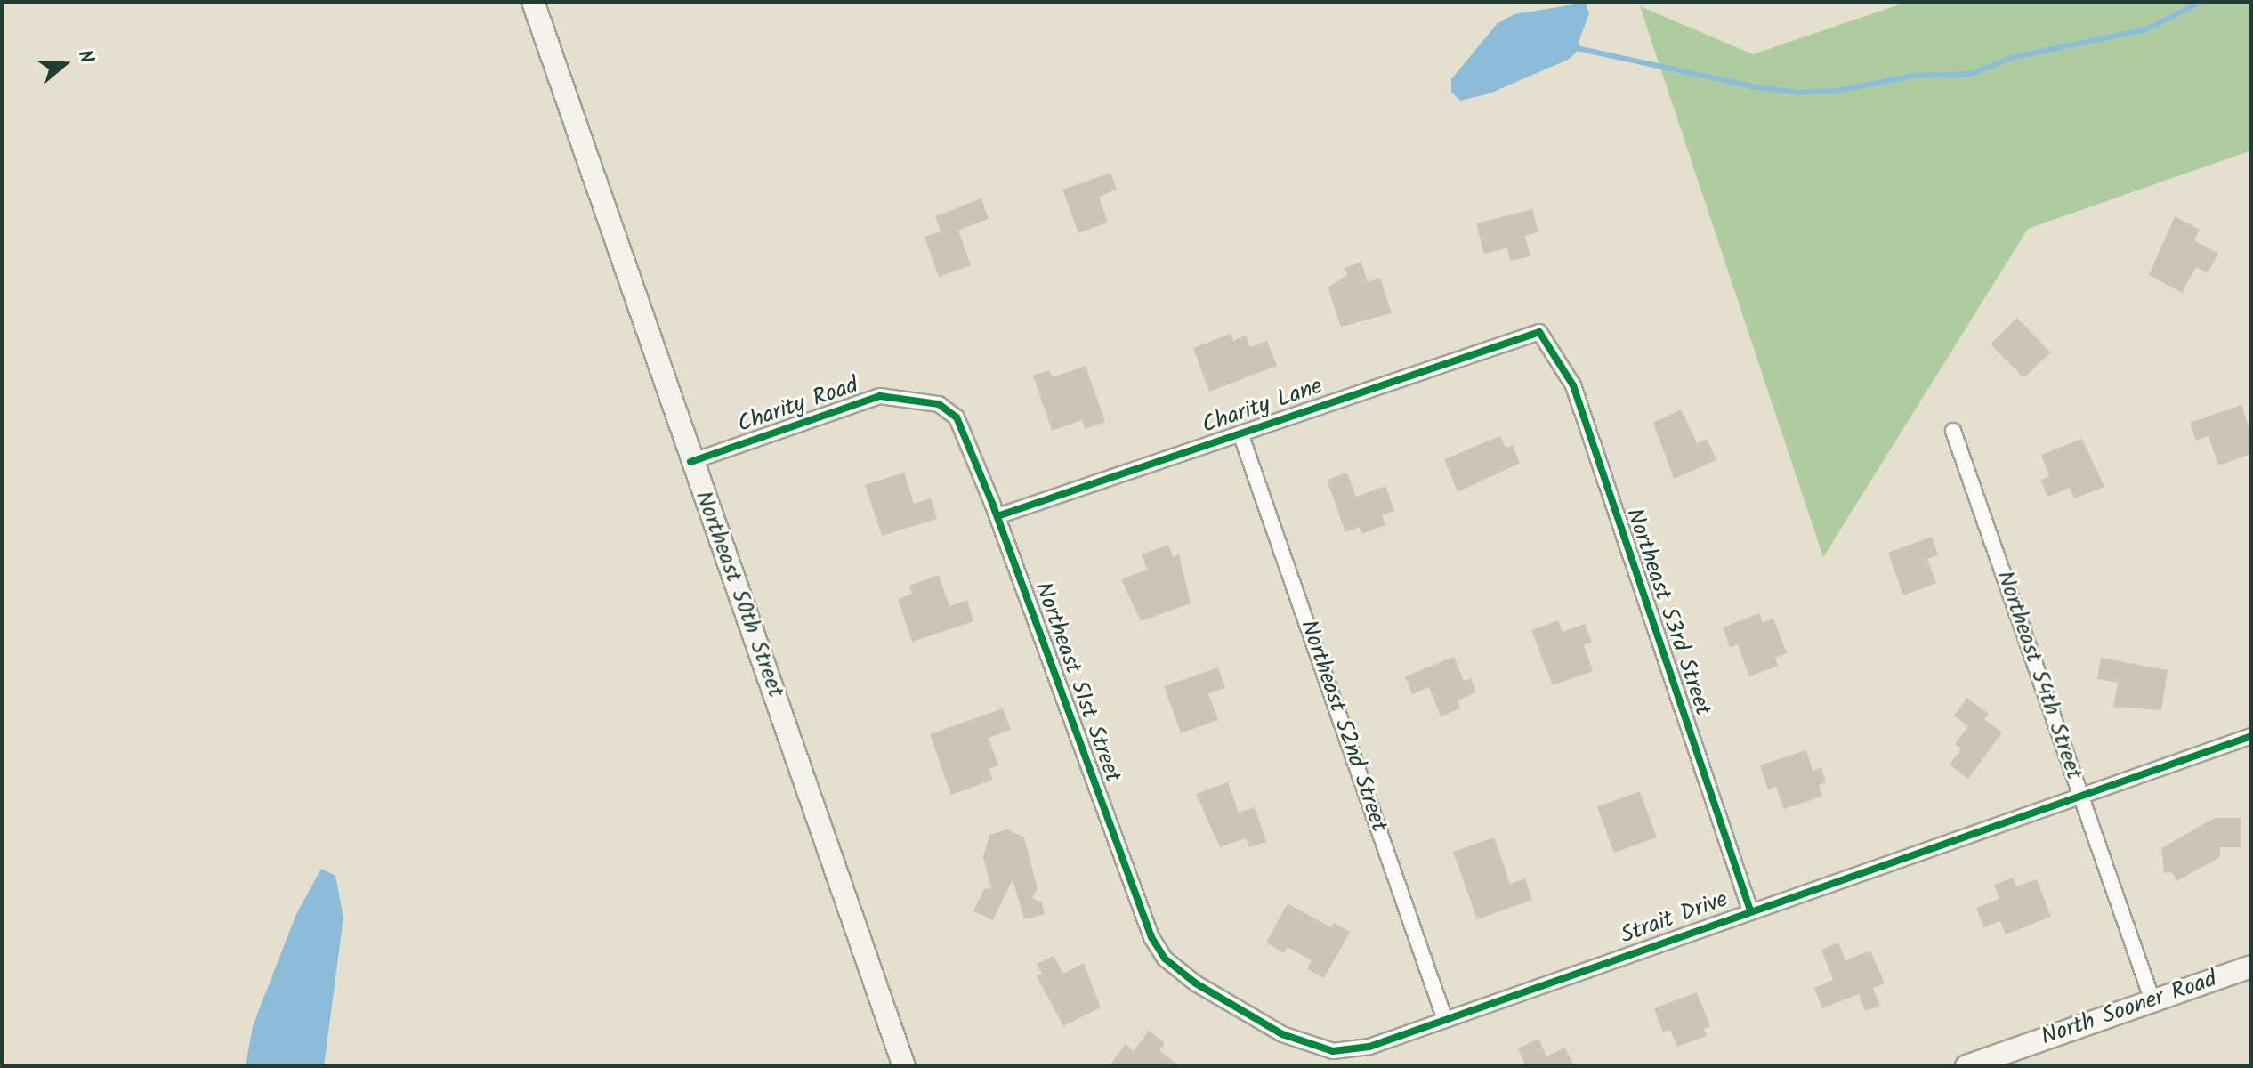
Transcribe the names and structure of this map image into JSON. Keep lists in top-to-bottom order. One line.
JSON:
{"streets":{"street":["Charity Road","Charity Lane","Northeast 50th Street","Northeast 53rd Street","Northeast 54th Street","Northeast 51st Street","Northeast 52nd Street","Strait Drive","North Sooner Road"]},"crossings":[["Charity Road","Northeast 50th Street"],["Charity Road","Northeast 51st Street"],["Charity Lane","Northeast 53rd Street"],["Charity Lane","Northeast 51st Street"],["Charity Lane","Northeast 52nd Street"],["Northeast 53rd Street","Strait Drive"],["Northeast 54th Street","Strait Drive"],["Northeast 54th Street","North Sooner Road"],["Northeast 51st Street","Strait Drive"],["Northeast 52nd Street","Strait Drive"]],"north":"right"}
